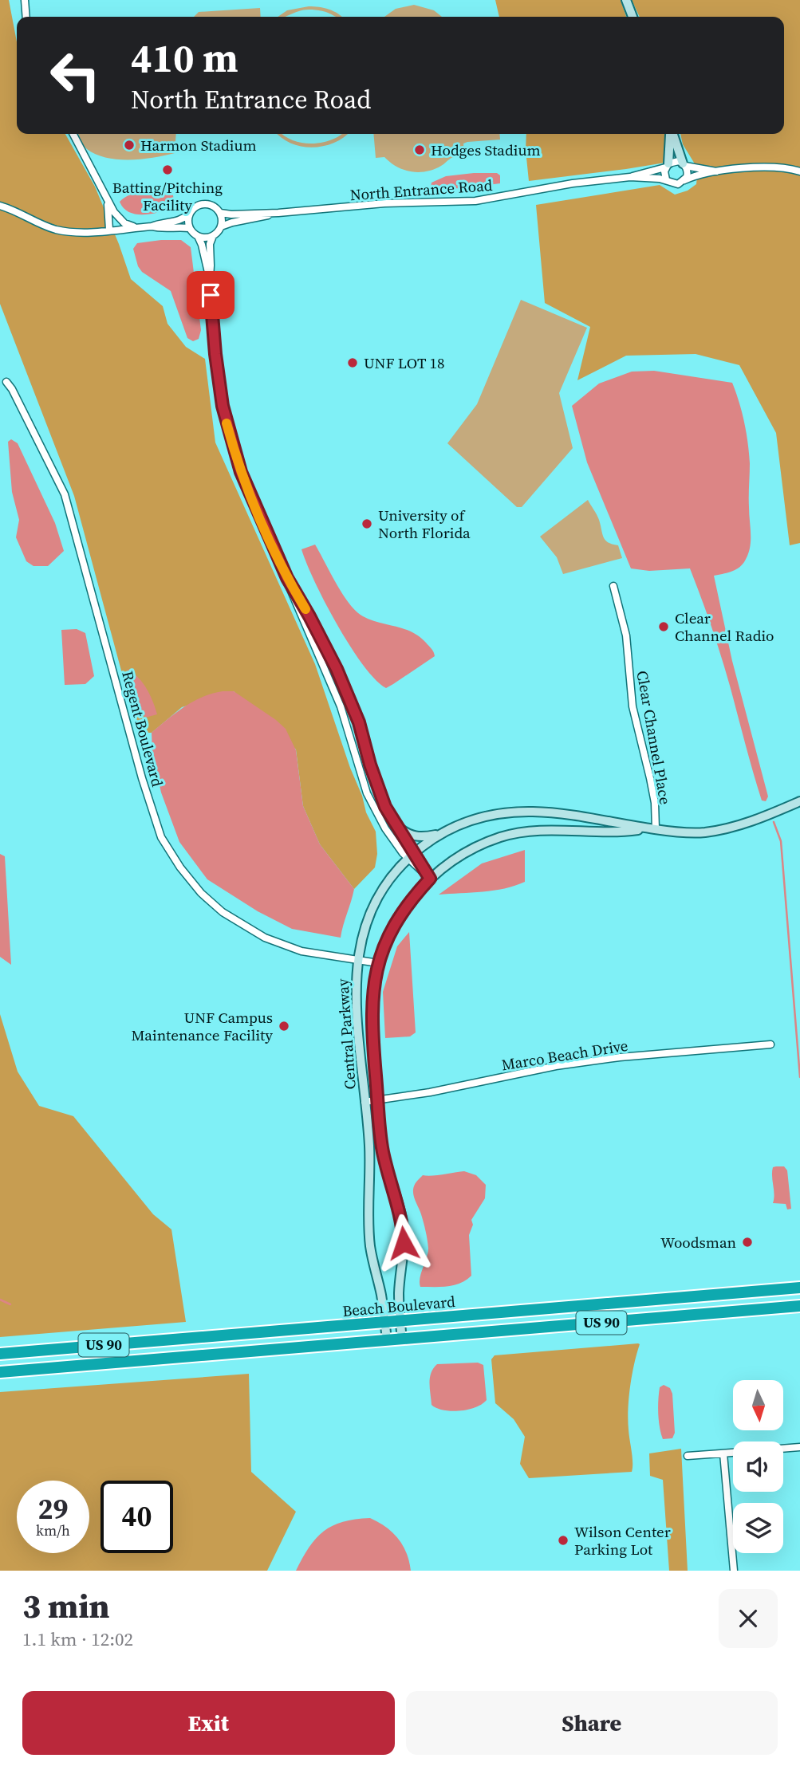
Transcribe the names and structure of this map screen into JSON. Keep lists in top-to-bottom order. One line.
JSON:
{"streets":{"highway":["Beach Boulevard","US 90"],"street":["North Entrance Road","Regent Boulevard","Clear Channel Place","Central Parkway","Marco Beach Drive"]},"crossings":[["Regent Boulevard","Central Parkway"],["Clear Channel Place","Central Parkway"],["Central Parkway","Marco Beach Drive"],["Central Parkway","Beach Boulevard"],["Central Parkway","US 90"]],"places":["Harmon Stadium","Hodges Stadium","Batting/Pitching Facility","UNF LOT 18","University of North Florida","Clear Channel Radio","UNF Campus Maintenance Facility","Woodsman","Wilson Center Parking Lot"],"north":"bottom","page":{"turn":["410 m","North Entrance Road"],"speed":"29 km/h","limit":"40","heading":["3 min","1.1 km · 12:02"],"buttons":["Exit","Share"]}}
